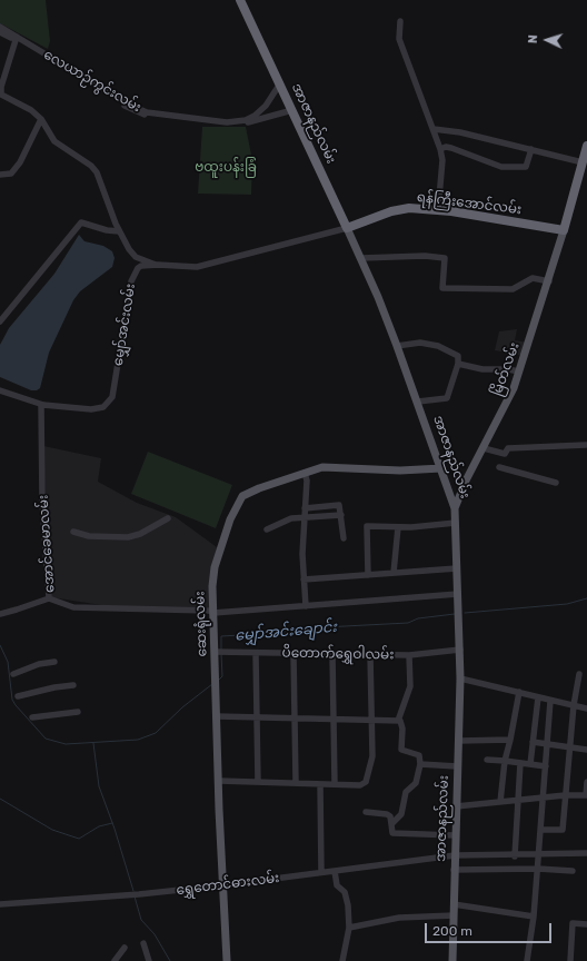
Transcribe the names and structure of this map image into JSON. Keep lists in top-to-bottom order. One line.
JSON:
{"streets":{"highway":["အာဇာနည်လမ်း","ရန်ကြီးအောင်လမ်း"],"main road":["မြိတ်လမ်း","ဆေးရုံလမ်း"],"street":["လေယာဉ်ကွင်းလမ်း","မျှော်အင်းလမ်း","အောင်ခေမာလမ်း","ပိတောက်ရွှေဝါလမ်း","ရွှေတောင်ဓားလမ်း"]},"crossings":[["လေယာဉ်ကွင်းလမ်း","အာဇာနည်လမ်း"],["အာဇာနည်လမ်း","ရန်ကြီးအောင်လမ်း"],["အာဇာနည်လမ်း","မျှော်အင်းလမ်း"],["အာဇာနည်လမ်း","မြိတ်လမ်း"],["အာဇာနည်လမ်း","အောင်ခေမာလမ်း"],["အာဇာနည်လမ်း","ဆေးရုံလမ်း"],["အာဇာနည်လမ်း","ပိတောက်ရွှေဝါလမ်း"],["အာဇာနည်လမ်း","ရွှေတောင်ဓားလမ်း"],["ရန်ကြီးအောင်လမ်း","မျှော်အင်းလမ်း"],["ရန်ကြီးအောင်လမ်း","မြိတ်လမ်း"],["မျှော်အင်းလမ်း","အောင်ခေမာလမ်း"],["အောင်ခေမာလမ်း","ဆေးရုံလမ်း"],["ဆေးရုံလမ်း","ပိတောက်ရွှေဝါလမ်း"],["ဆေးရုံလမ်း","ရွှေတောင်ဓားလမ်း"]],"water":["မျှော်အင်းချောင်း"],"parks":["ဗထူးပန်းခြံ"],"scale_bar":"200 m","north":"left"}
